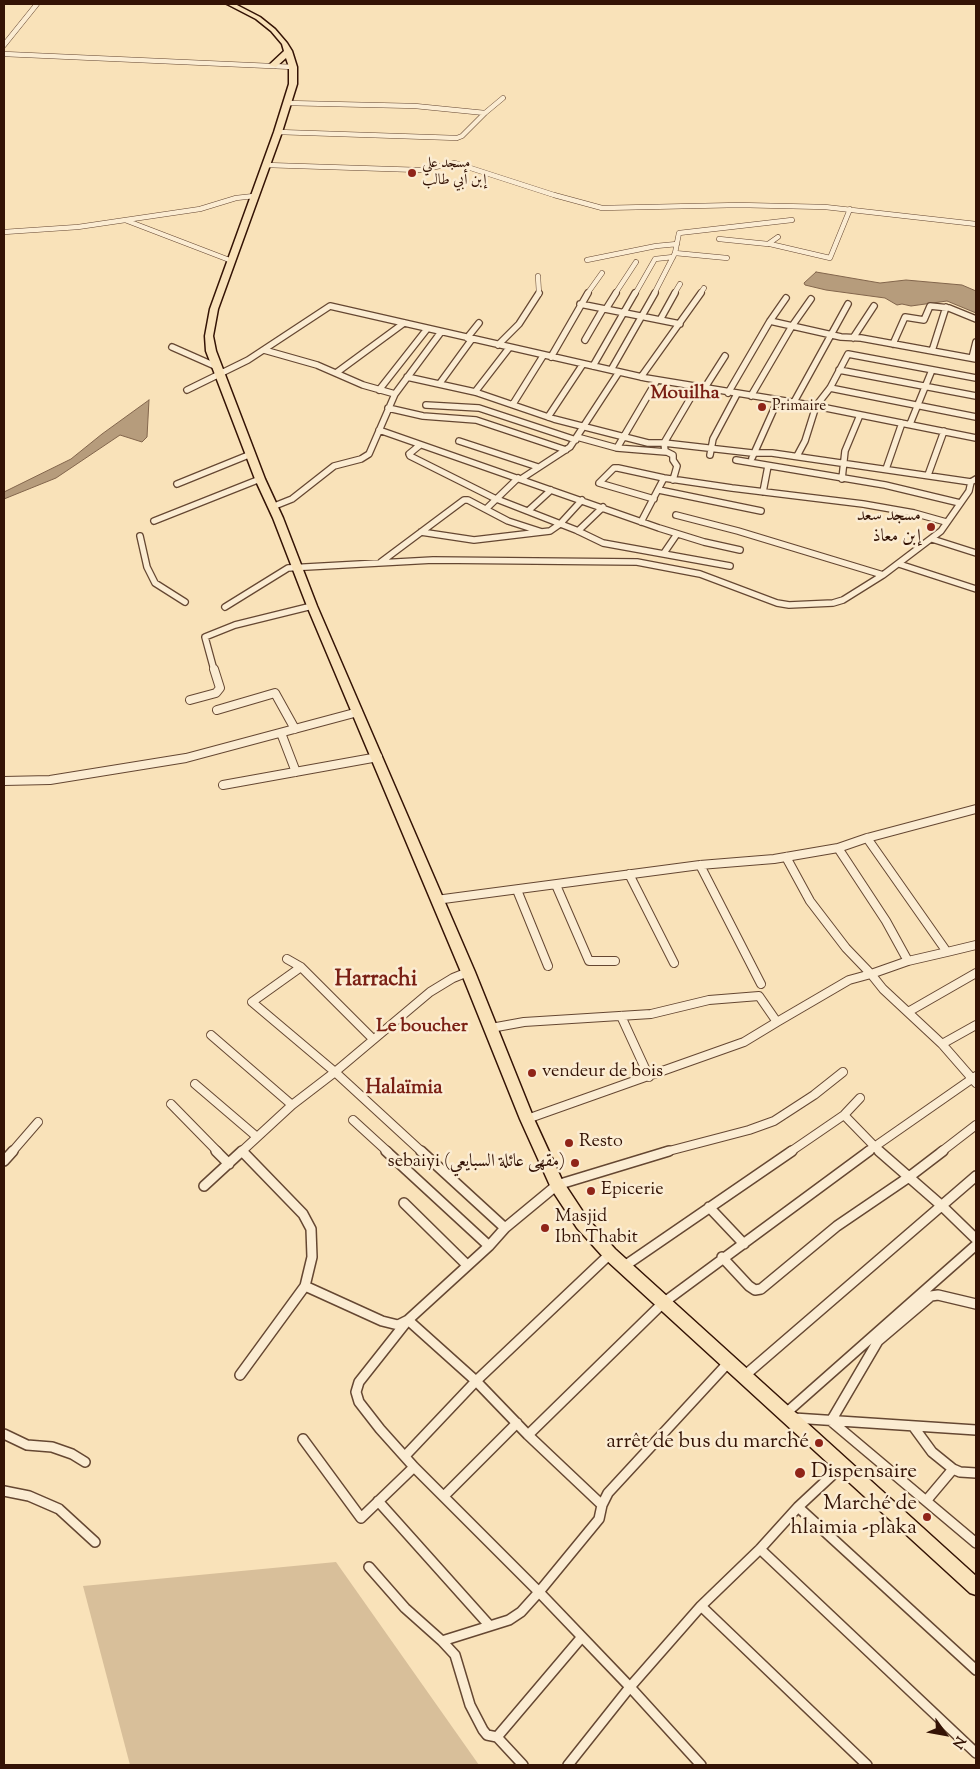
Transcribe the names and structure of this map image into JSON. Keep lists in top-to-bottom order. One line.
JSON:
{"districts":["Mouilha","Harrachi","Le boucher","Halaïmia"],"places":["مسجد علي إبن أبي طالب","Primaire","مسجد سعد إبن معاذ","vendeur de bois","Resto","sebaiyi (مقهى عائلة السبايعي)","Epicerie","Masjid Ibn Thabit","arrêt de bus du marché","Dispensaire","Marché de hlaimia -plaka"],"north":"bottom right"}
